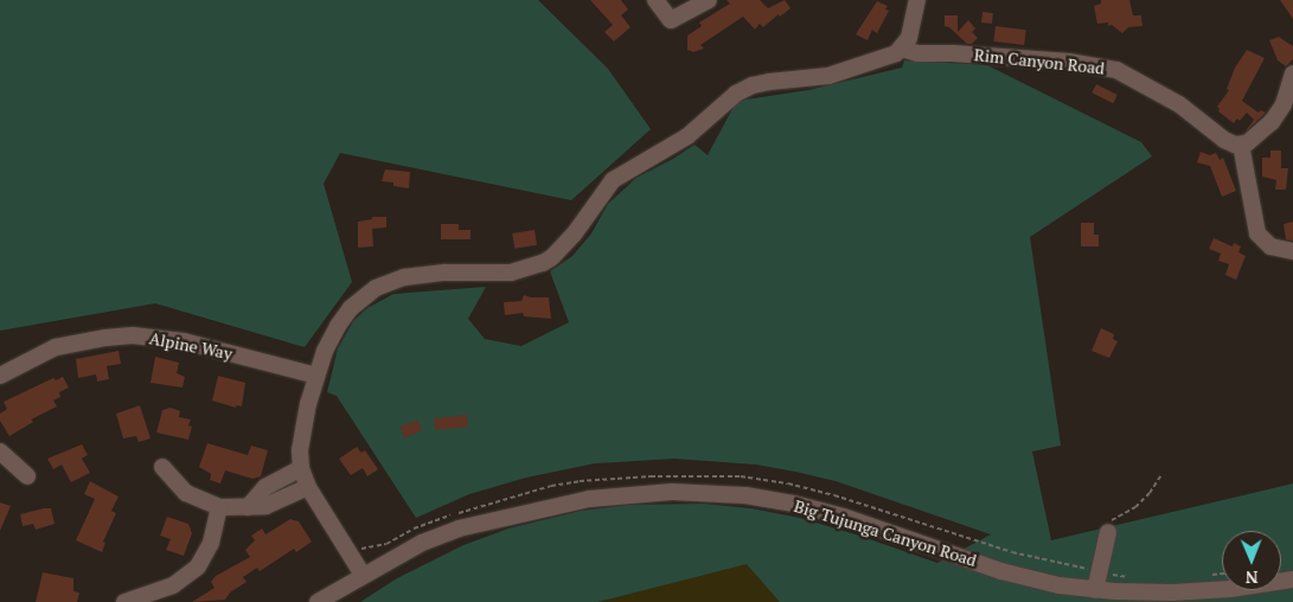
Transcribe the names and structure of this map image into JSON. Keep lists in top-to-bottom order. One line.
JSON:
{"streets":{"street":["Rim Canyon Road","Alpine Way","Big Tujunga Canyon Road"]},"north":"bottom"}
